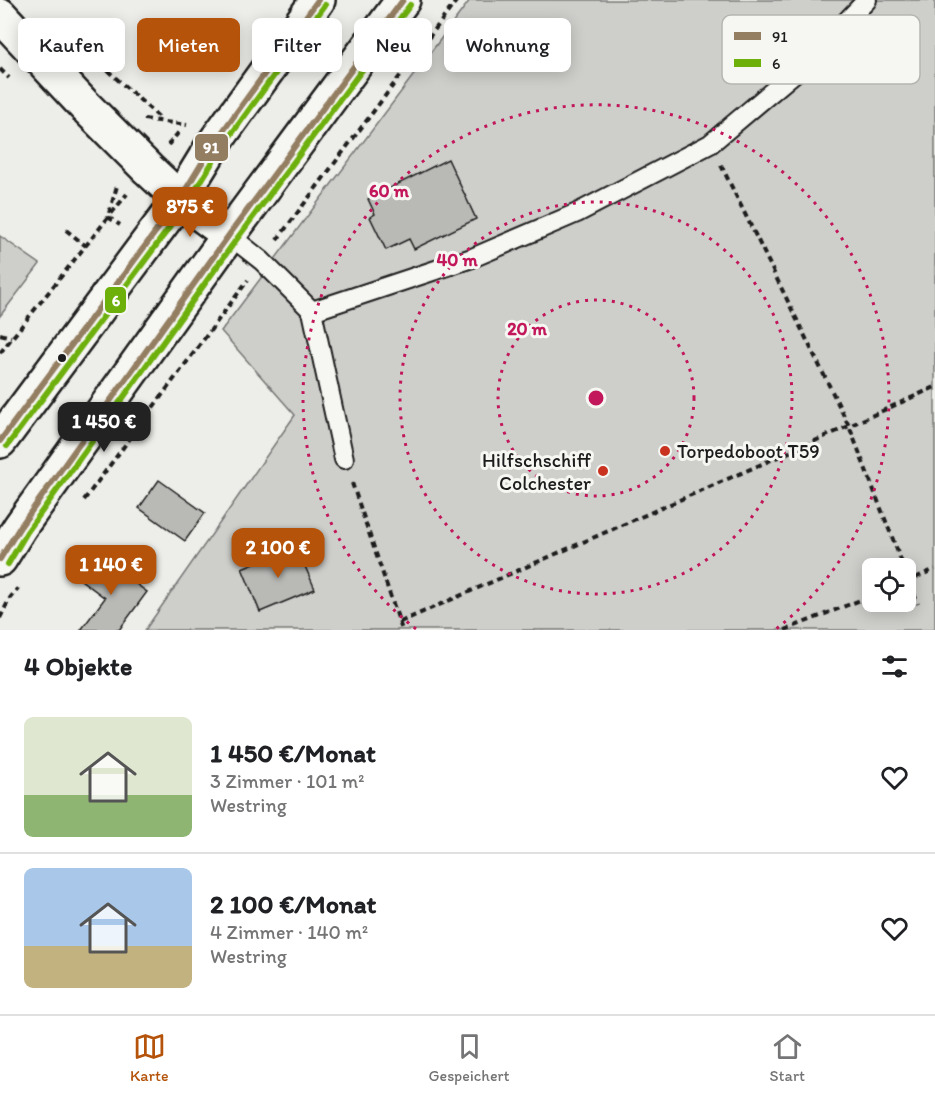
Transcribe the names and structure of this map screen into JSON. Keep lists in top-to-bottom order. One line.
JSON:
{"places":["Torpedoboot T59","Hilfschschiff Colchester"],"lines":["transit line 91","transit line 6"],"legend":["91","6"],"page":{"chip":["Kaufen","Mieten","Filter","Neu","Wohnung"],"price":["875 €","1 450 €","2 100 €","1 140 €"],"heading":"4 Objekte","list":[{"name":"1 450 €/Monat","note":"3 Zimmer · 101 m² · Westring"},{"name":"2 100 €/Monat","note":"4 Zimmer · 140 m² · Westring"}],"tabs":["Karte","Gespeichert","Start"]},"rings":["60 m","40 m","20 m"]}
